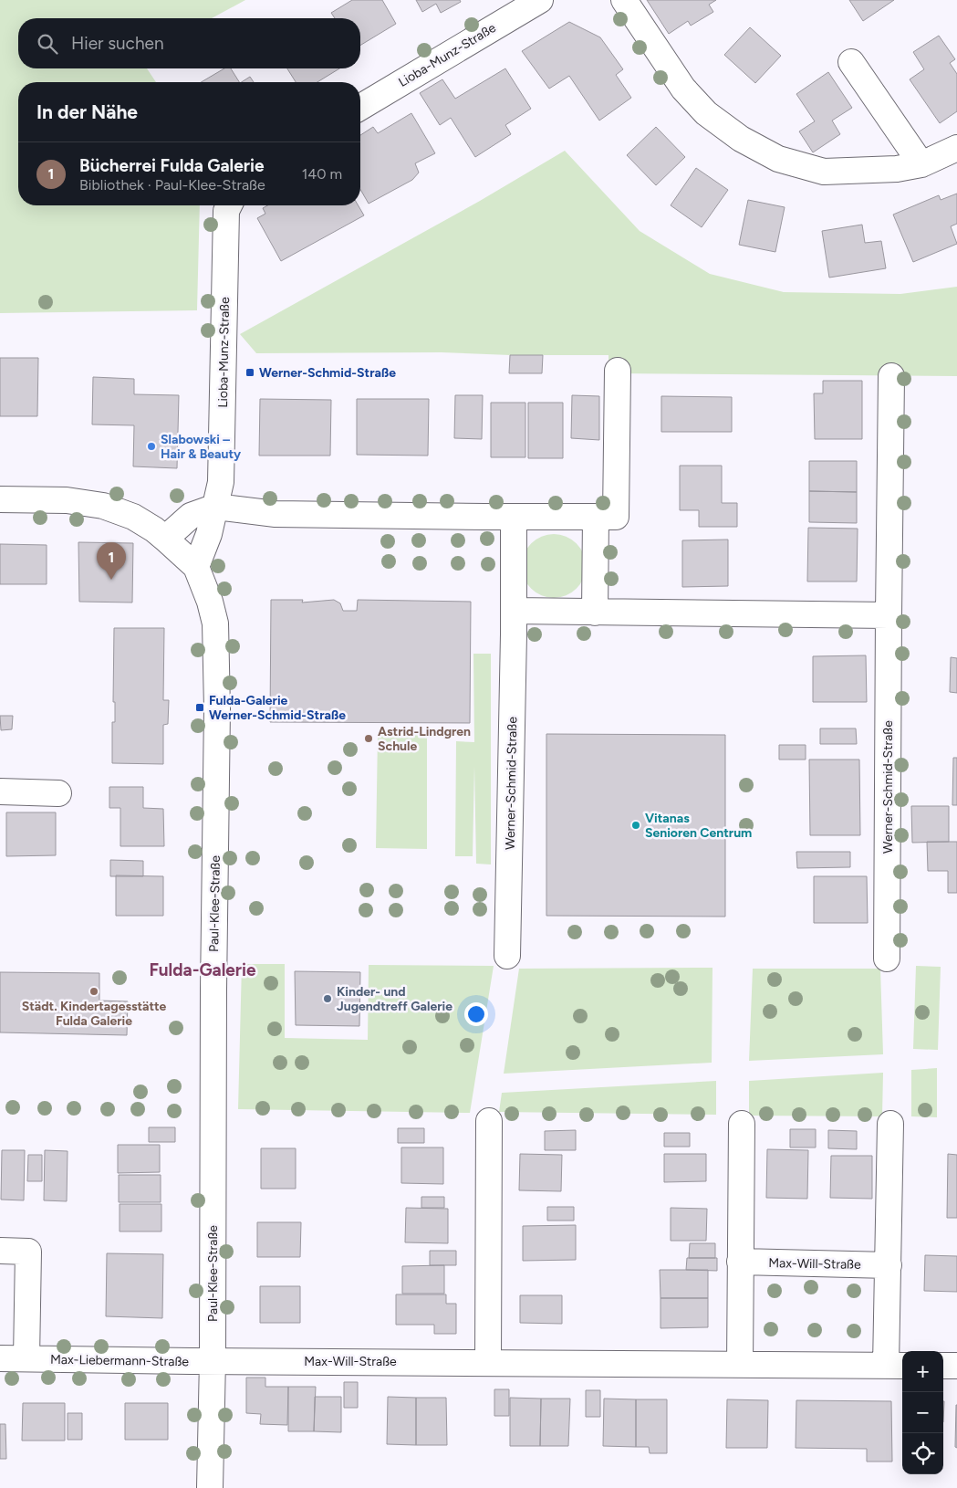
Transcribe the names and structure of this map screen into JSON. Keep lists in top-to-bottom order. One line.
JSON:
{"streets":{"street":["Lioba-Munz-Straße","Werner-Schmid-Straße","Paul-Klee-Straße","Max-Will-Straße","Max-Liebermann-Straße"]},"crossings":[["Lioba-Munz-Straße","Paul-Klee-Straße"],["Paul-Klee-Straße","Max-Will-Straße"],["Paul-Klee-Straße","Max-Liebermann-Straße"],["Max-Will-Straße","Max-Liebermann-Straße"]],"districts":["Fulda-Galerie"],"places":{"transit":["Werner-Schmid-Straße","Fulda-Galerie Werner-Schmid-Straße"],"other":["Slabowski – Hair & Beauty","Astrid-Lindgren Schule","Vitanas Senioren Centrum","Städt. Kindertagesstätte Fulda Galerie","Kinder- und Jugendtreff Galerie"]},"page":{"search":"Hier suchen","heading":"In der Nähe","list":[{"mark":"1","name":"Bücherrei Fulda Galerie","note":"Bibliothek · Paul-Klee-Straße","value":"140 m"}],"pins":"1","map_buttons":["+","−"]}}
